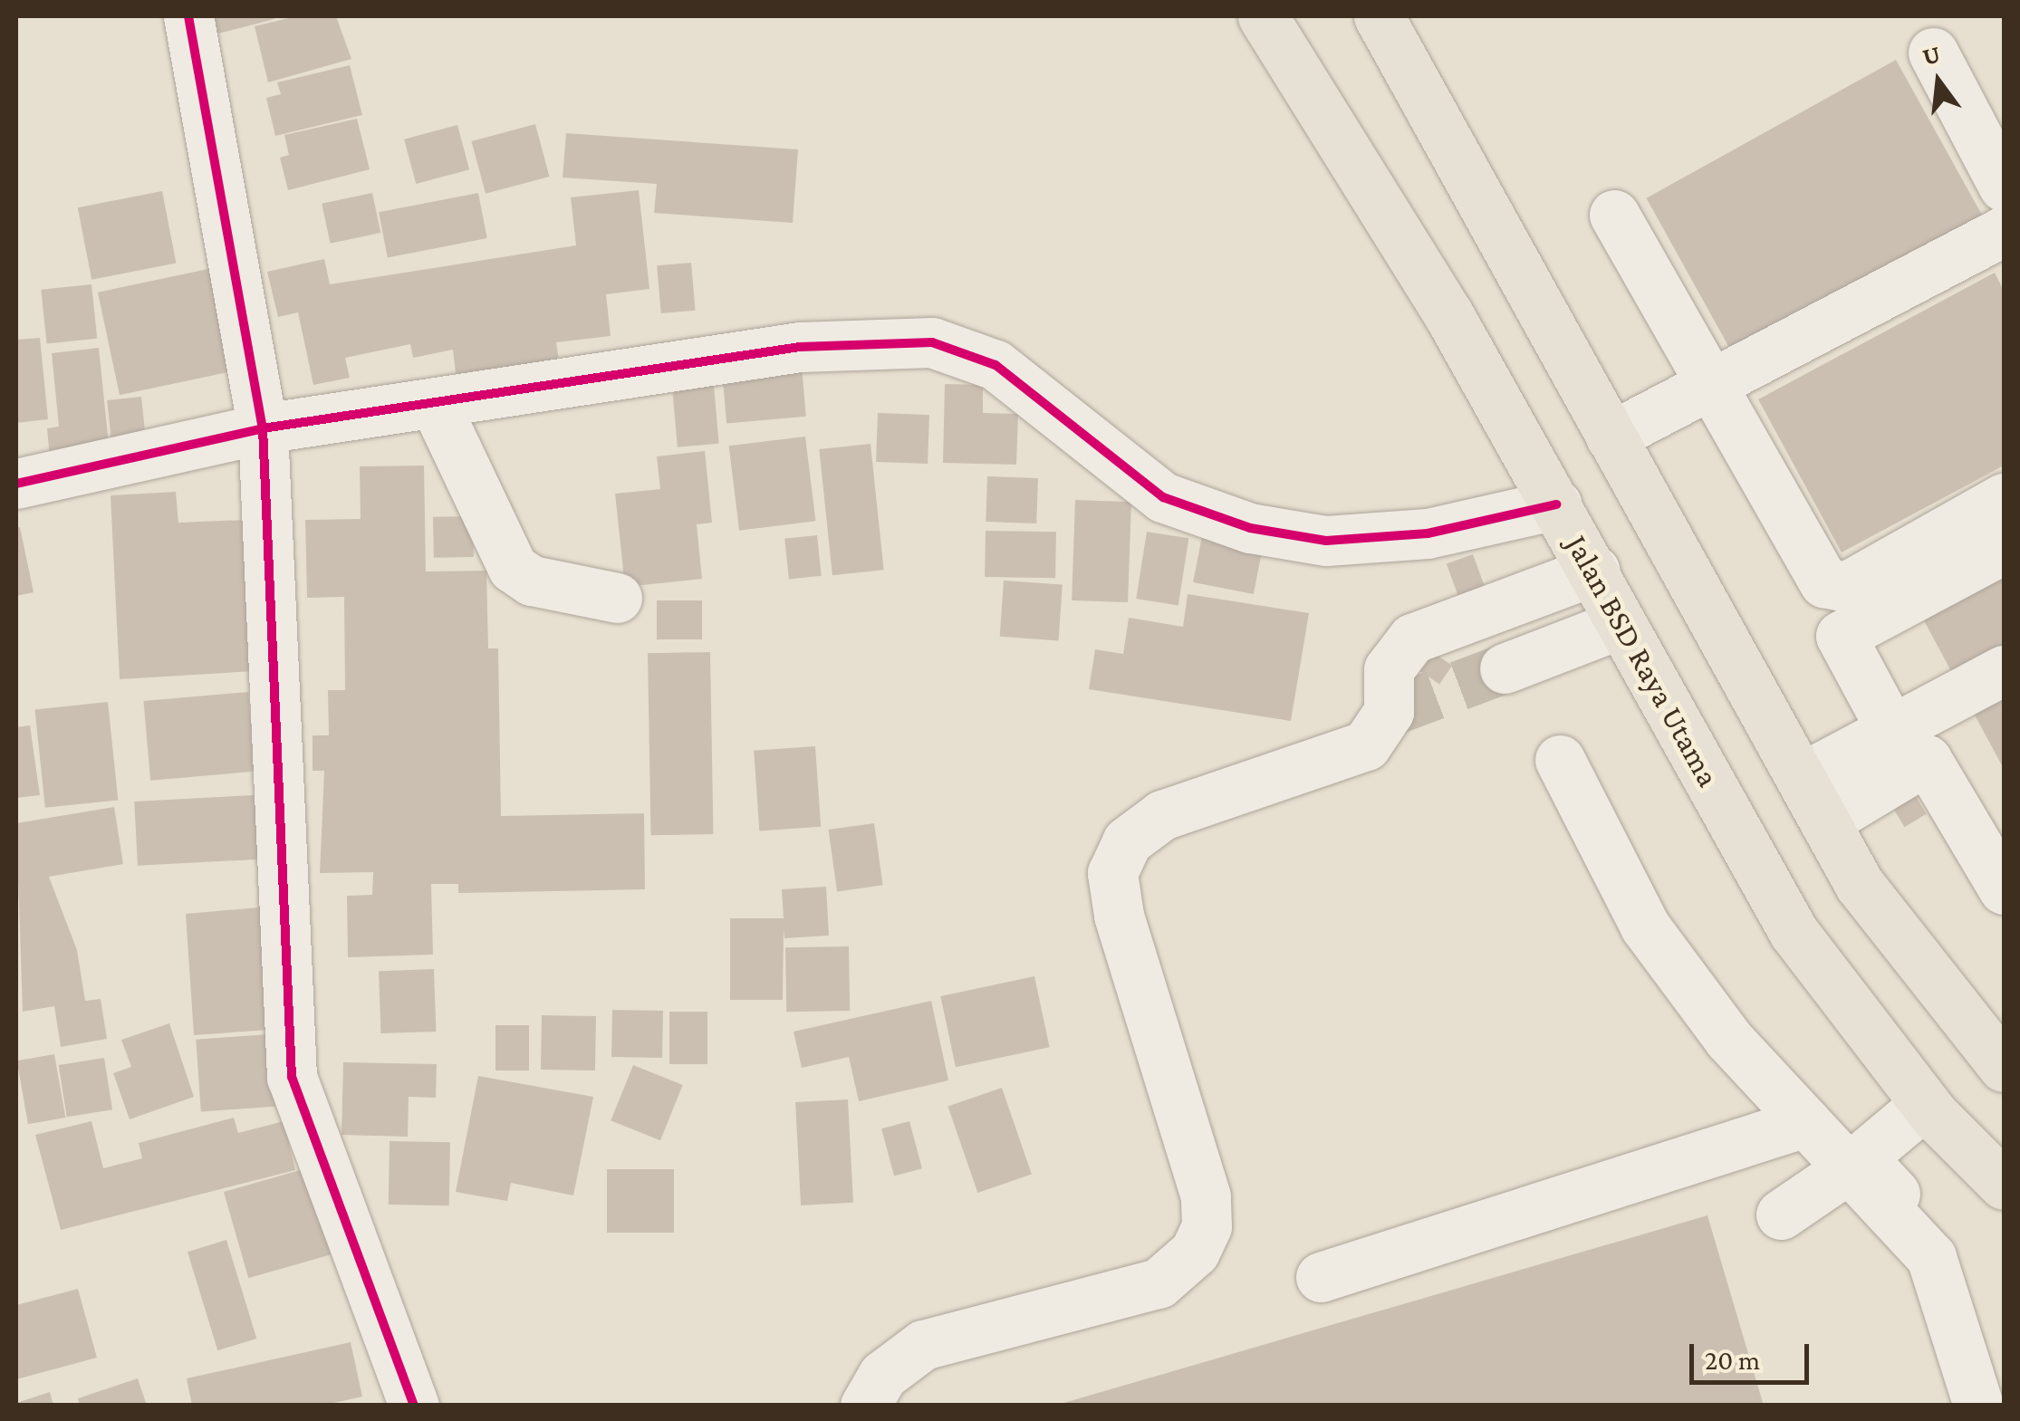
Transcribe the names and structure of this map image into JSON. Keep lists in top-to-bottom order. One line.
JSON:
{"streets":{"main road":["Jalan BSD Raya Utama"]},"scale_bar":"20 m","north":"top"}
